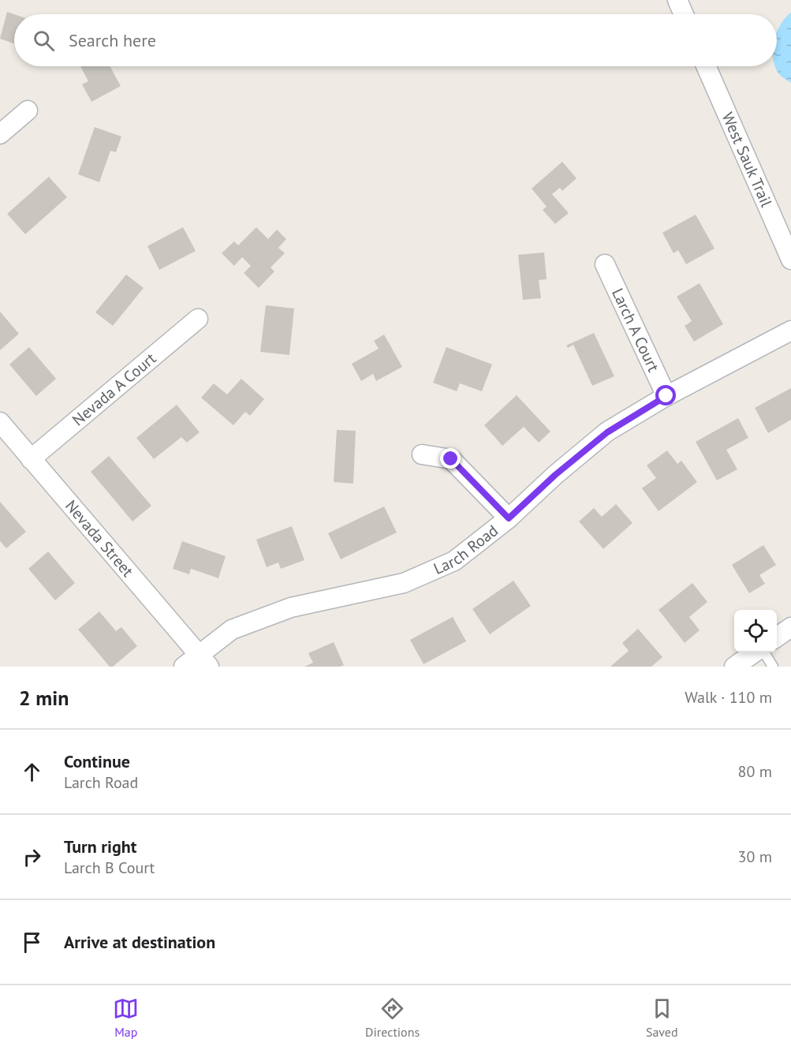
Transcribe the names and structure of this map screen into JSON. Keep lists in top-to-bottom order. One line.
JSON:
{"streets":{"street":["West Sauk Trail","Larch A Court","Nevada A Court","Nevada Street","Larch Road"]},"crossings":[["Larch A Court","Larch Road"],["Nevada A Court","Nevada Street"],["Nevada Street","Larch Road"]],"page":{"search":"Search here","heading":["2 min","Walk · 110 m"],"list":[["Continue","Larch Road","80 m"],["Turn right","Larch B Court","30 m"],"Arrive at destination"],"nav":["Map","Directions","Saved"]}}
